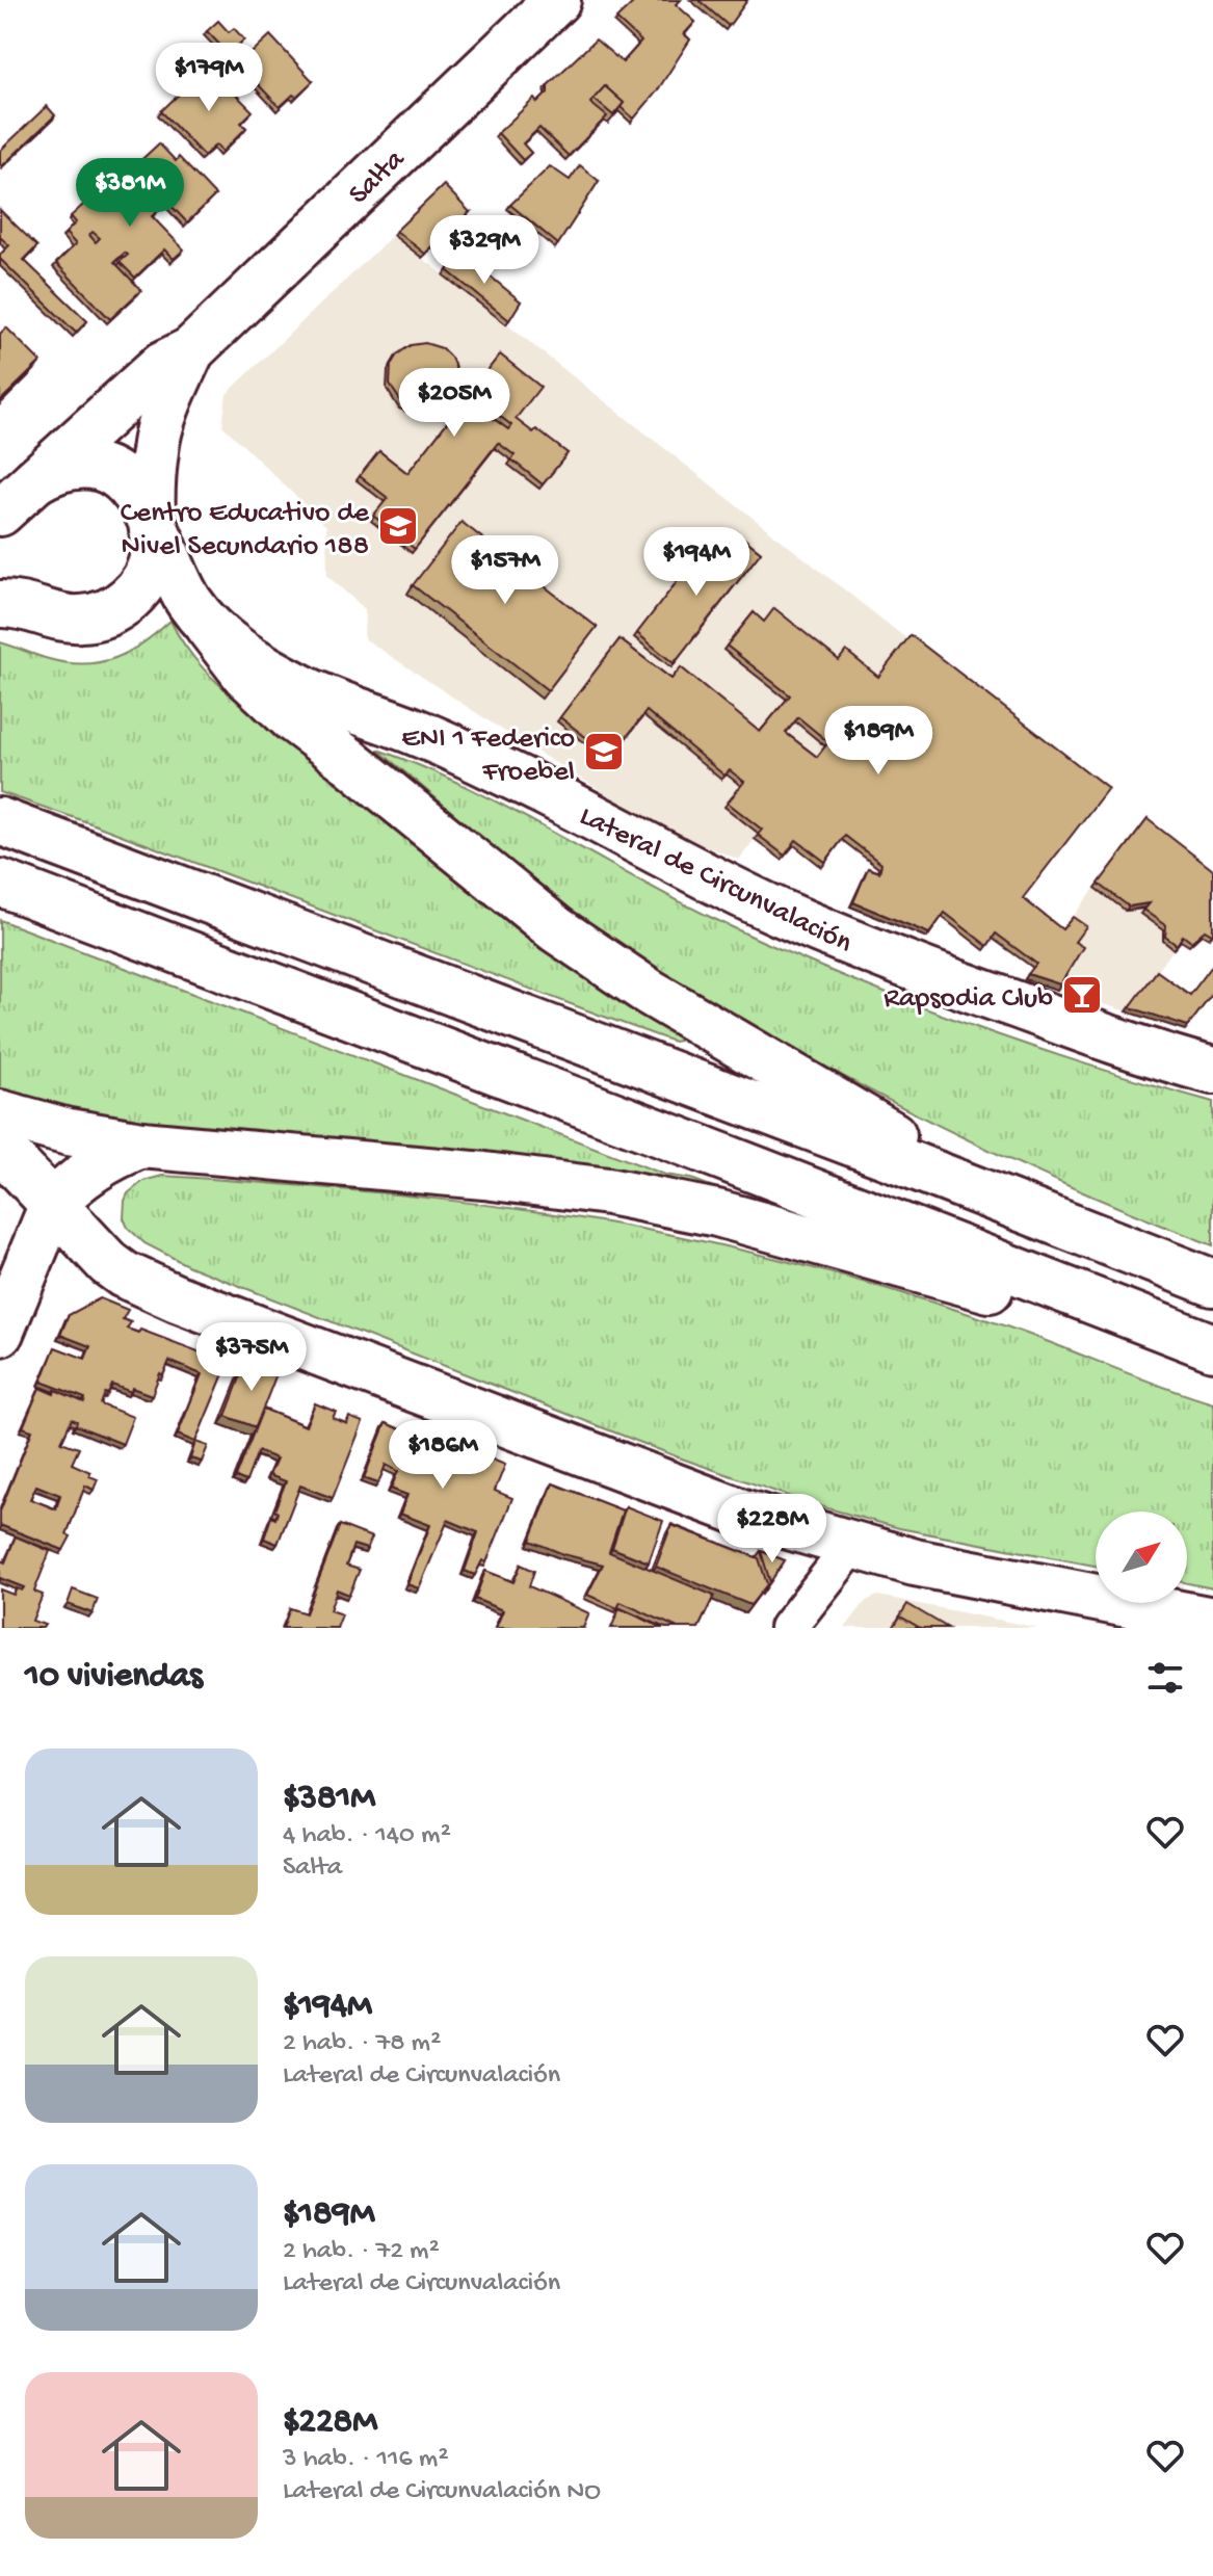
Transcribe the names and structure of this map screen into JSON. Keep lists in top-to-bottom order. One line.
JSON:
{"streets":{"main road":["Salta","Lateral de Circunvalación"]},"crossings":[["Salta","Lateral de Circunvalación"]],"places":{"school or university":["Centro Educativo de Nivel Secundario 188","ENI 1 Federico Froebel"],"bar":["Rapsodia Club"]},"north":"top right","page":{"price":["$179M","$381M","$329M","$205M","$194M","$157M","$189M","$375M","$186M","$228M"],"heading":"10 viviendas","list":[{"name":"$381M","note":"4 hab. · 140 m² · Salta"},{"name":"$194M","note":"2 hab. · 78 m² · Lateral de Circunvalación"},{"name":"$189M","note":"2 hab. · 72 m² · Lateral de Circunvalación"},{"name":"$228M","note":"3 hab. · 116 m² · Lateral de Circunvalación NO"}]}}
